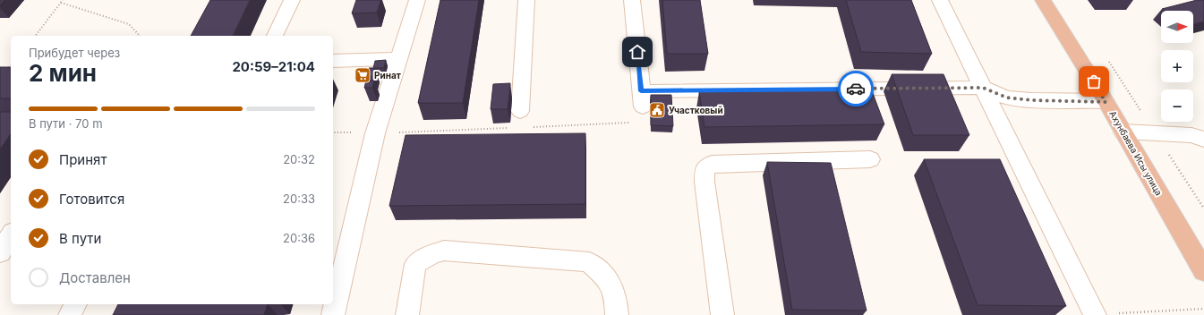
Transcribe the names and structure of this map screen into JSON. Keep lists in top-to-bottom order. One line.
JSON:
{"streets":{"main road":["Ахунбаева Исы улица"]},"places":{"supermarket":["Ринат"],"public building":["Участковый"]},"north":"right","page":{"map_buttons":["+","−"],"heading":["2 мин","Прибудет через","20:59–21:04"],"bar":"В пути · 70 m","list":[["Принят","20:32"],["Готовится","20:33"],["В пути","20:36"],"Доставлен"]}}
